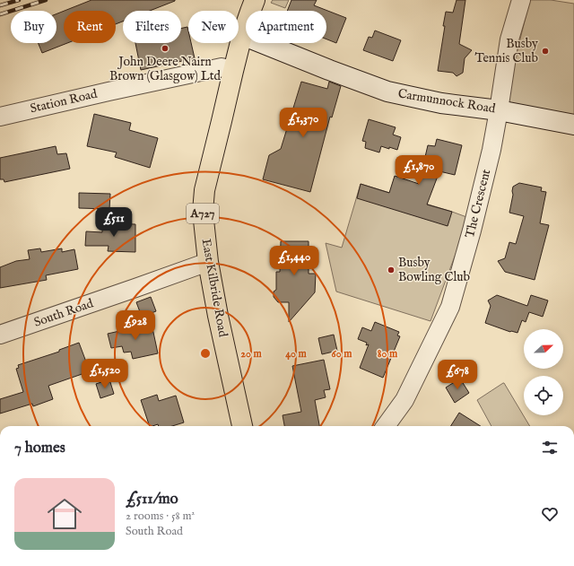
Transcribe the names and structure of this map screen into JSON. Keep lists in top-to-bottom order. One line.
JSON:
{"streets":{"main road":["Carmunnock Road","A727","East Kilbride Road"],"street":["Station Road","The Crescent","South Road"]},"crossings":[["Station Road","East Kilbride Road"],["Carmunnock Road","The Crescent"],["Carmunnock Road","East Kilbride Road"],["East Kilbride Road","South Road"]],"places":["John Deere Nairn Brown (Glasgow) Ltd","Busby Tennis Club","Busby Bowling Club"],"north":"right","page":{"chip":["Buy","Rent","Filters","New","Apartment"],"price":["£1,370","£1,870","£511","£1,440","£928","£1,520","£678"],"heading":"7 homes","list":[{"name":"£511/mo","note":"2 rooms · 58 m² · South Road"}]},"rings":["20 m","40 m","60 m","80 m"]}
